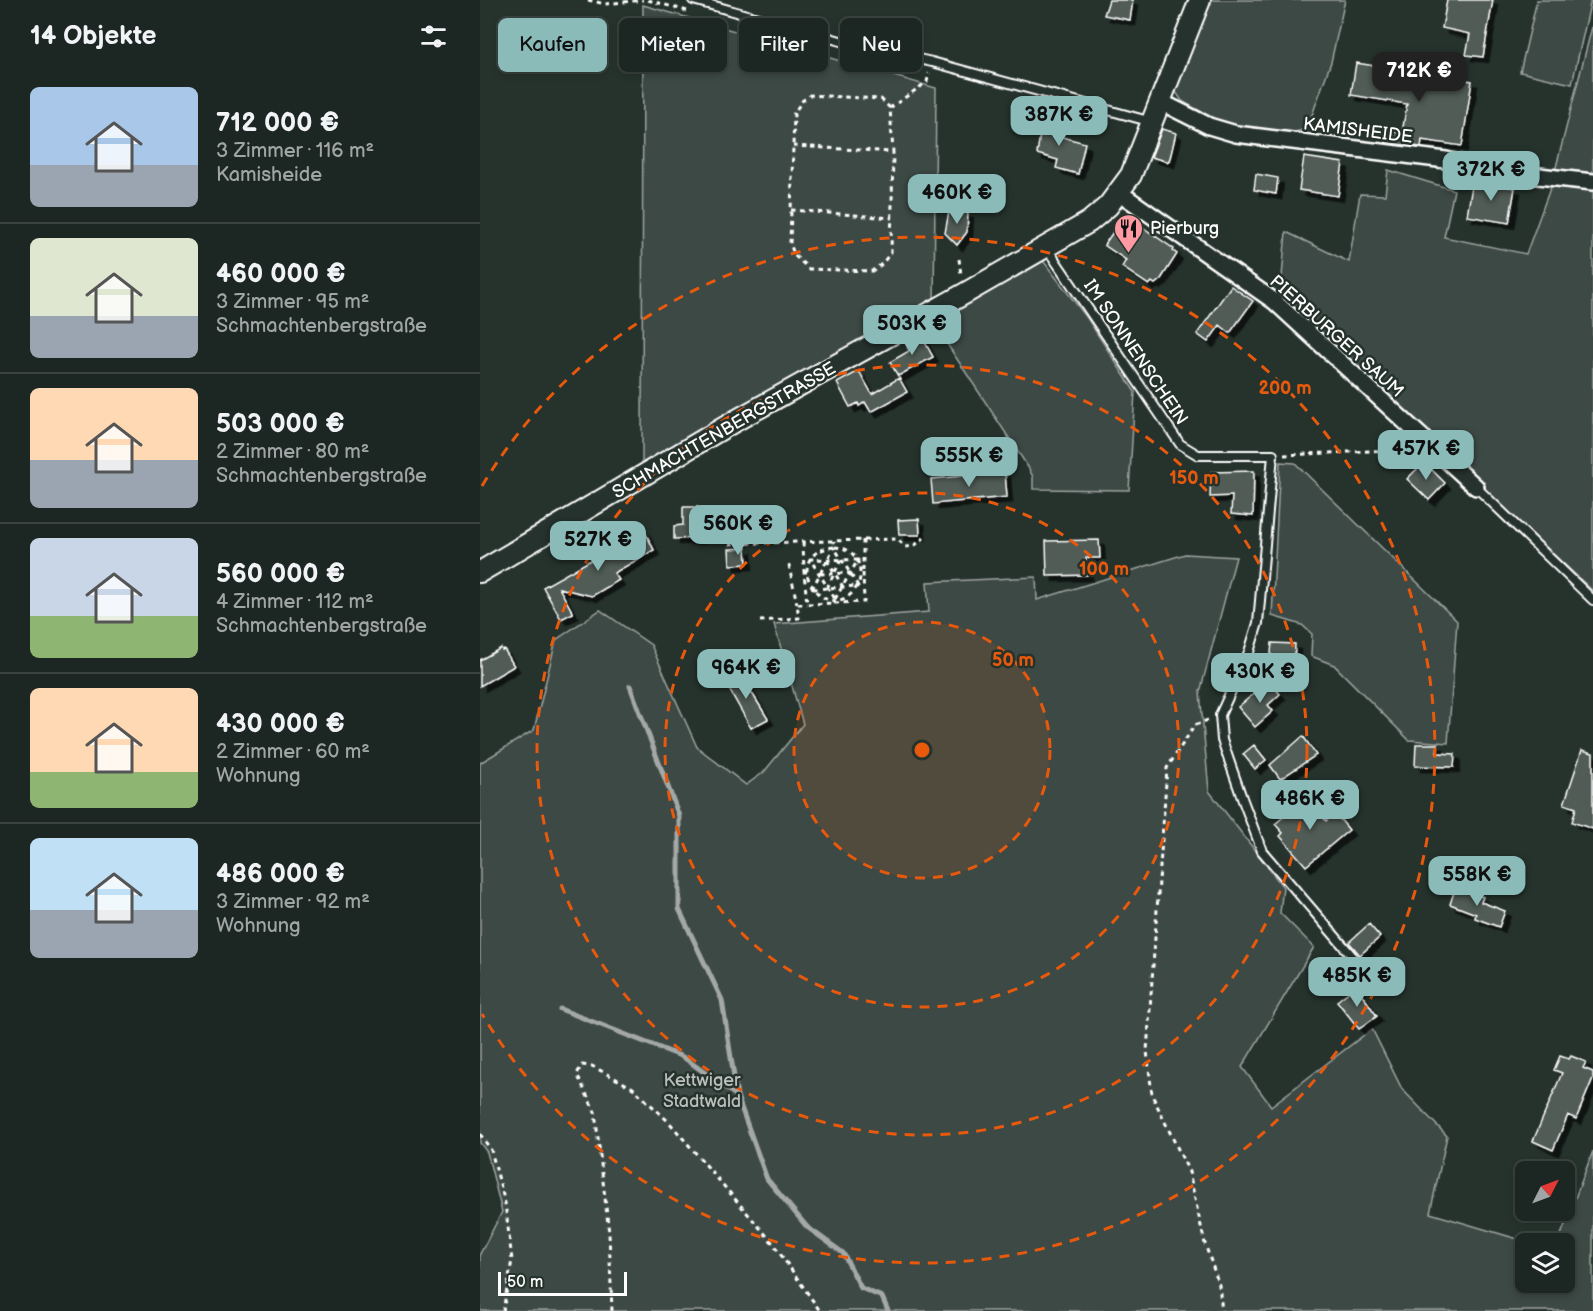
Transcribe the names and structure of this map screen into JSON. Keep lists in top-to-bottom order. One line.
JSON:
{"streets":{"street":["KAMISHEIDE","PIERBURGER SAUM","SCHMACHTENBERGSTRASSE"],"lane":["IM SONNENSCHEIN"]},"crossings":[["KAMISHEIDE","SCHMACHTENBERGSTRASSE"],["PIERBURGER SAUM","SCHMACHTENBERGSTRASSE"],["IM SONNENSCHEIN","SCHMACHTENBERGSTRASSE"]],"parks":["Kettwiger Stadtwald"],"places":{"restaurant":["Pierburg"]},"scale_bar":"50 m","north":"top right","page":{"heading":"14 Objekte","chip":["Kaufen","Mieten","Filter","Neu"],"price":["712K €","387K €","372K €","460K €","503K €","457K €","555K €","560K €","527K €","964K €","430K €","486K €","558K €","485K €"],"list":[{"name":"712 000 €","note":"3 Zimmer · 116 m² · Kamisheide"},{"name":"460 000 €","note":"3 Zimmer · 95 m² · Schmachtenbergstraße"},{"name":"503 000 €","note":"2 Zimmer · 80 m² · Schmachtenbergstraße"},{"name":"560 000 €","note":"4 Zimmer · 112 m² · Schmachtenbergstraße"},{"name":"430 000 €","note":"2 Zimmer · 60 m² · Wohnung"},{"name":"486 000 €","note":"3 Zimmer · 92 m² · Wohnung"}],"scale":"50 m"},"rings":["200 m","150 m","100 m","50 m"]}
